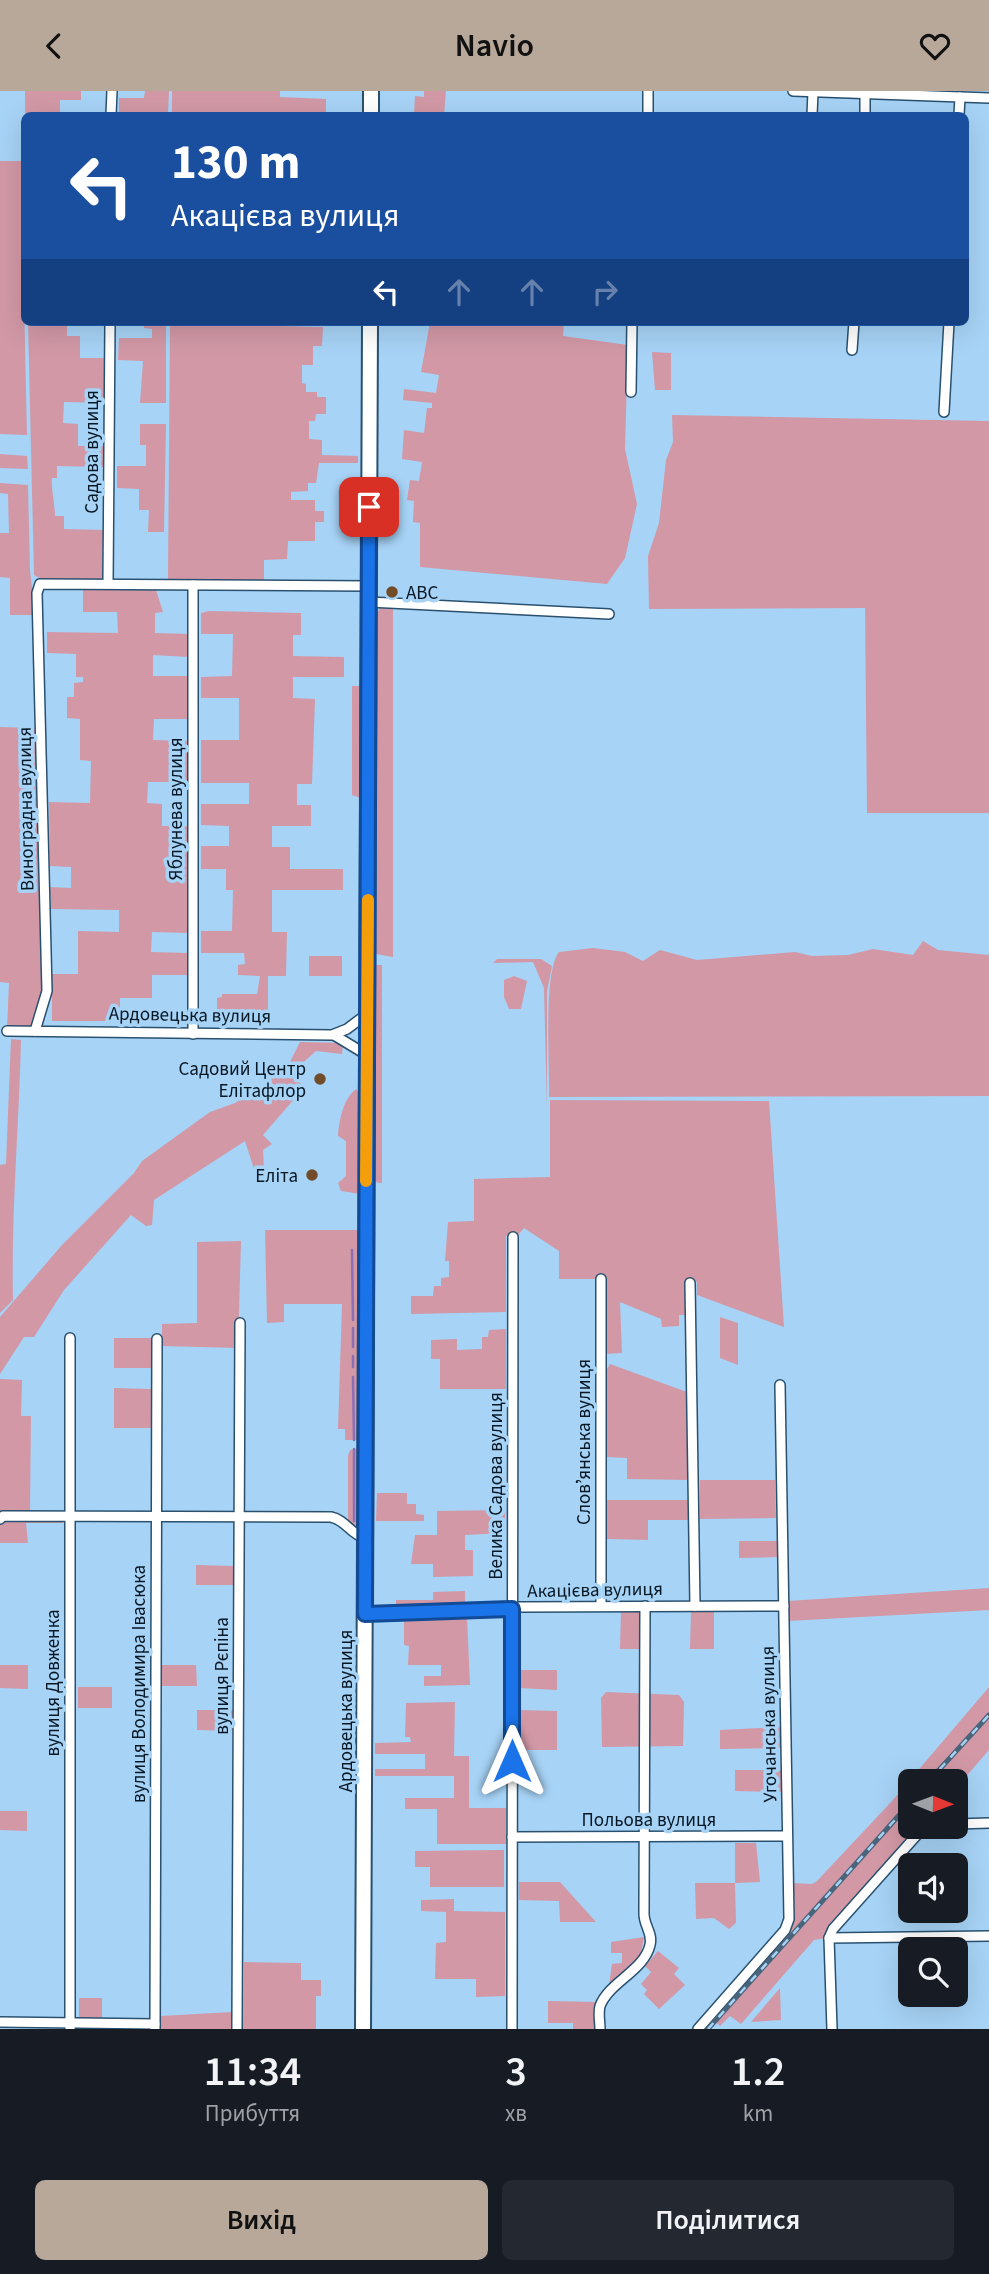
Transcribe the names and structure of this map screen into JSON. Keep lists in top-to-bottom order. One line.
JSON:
{"streets":{"highway":["Ардовецька вулиця"],"street":["Садова вулиця","Виноградна вулиця","Яблунева вулиця","Словʼянська вулиця","Велика Садова вулиця","Акацієва вулиця","вулиця Рєпіна","вулиця Довженка","вулиця Володимира Івасюка","Угочанська вулиця","Польова вулиця"]},"crossings":[["Садова вулиця","Виноградна вулиця"],["Виноградна вулиця","Ардовецька вулиця"],["Яблунева вулиця","Ардовецька вулиця"],["Ардовецька вулиця","Акацієва вулиця"],["Словʼянська вулиця","Акацієва вулиця"],["Велика Садова вулиця","Акацієва вулиця"],["Велика Садова вулиця","Польова вулиця"],["Акацієва вулиця","Угочанська вулиця"],["Угочанська вулиця","Польова вулиця"]],"places":["ABC","Садовий Центр Елітафлор","Еліта"],"north":"right","page":{"header":"Navio","turn":["130 m","Акацієва вулиця"],"eta":["11:34","Прибуття","3","хв","1.2","km"],"buttons":["Вихід","Поділитися"]}}
